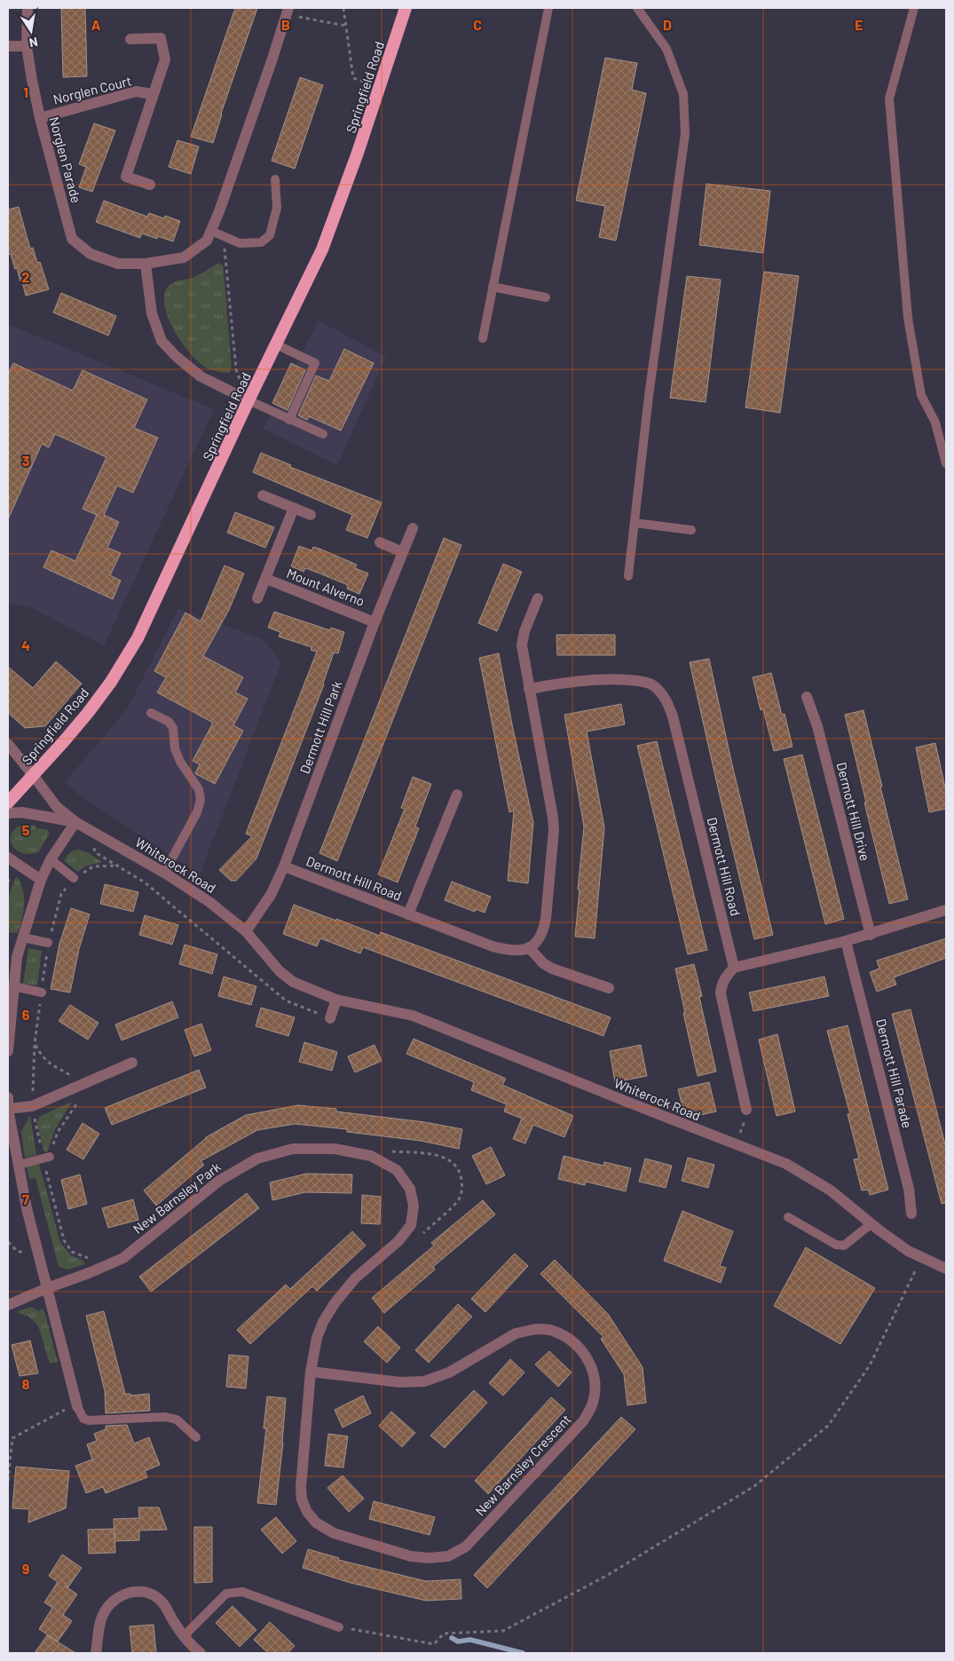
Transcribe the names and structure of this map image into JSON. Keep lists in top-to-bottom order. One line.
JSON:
{"streets":{"highway":["Springfield Road"],"street":["Norglen Court","Norglen Parade","Mount Alverno","Dermott Hill Park","Dermott Hill Drive","Whiterock Road","Dermott Hill Road","Dermott Hill Parade","New Barnsley Park","New Barnsley Crescent"]},"crossings":[["Springfield Road","Whiterock Road"],["Norglen Court","Norglen Parade"],["Mount Alverno","Dermott Hill Park"],["Dermott Hill Park","Whiterock Road"],["Dermott Hill Park","Dermott Hill Road"],["New Barnsley Park","New Barnsley Crescent"]],"north":"bottom","grid":{"columns":["A","B","C","D","E"],"rows":["1","2","3","4","5","6","7","8","9"]}}
